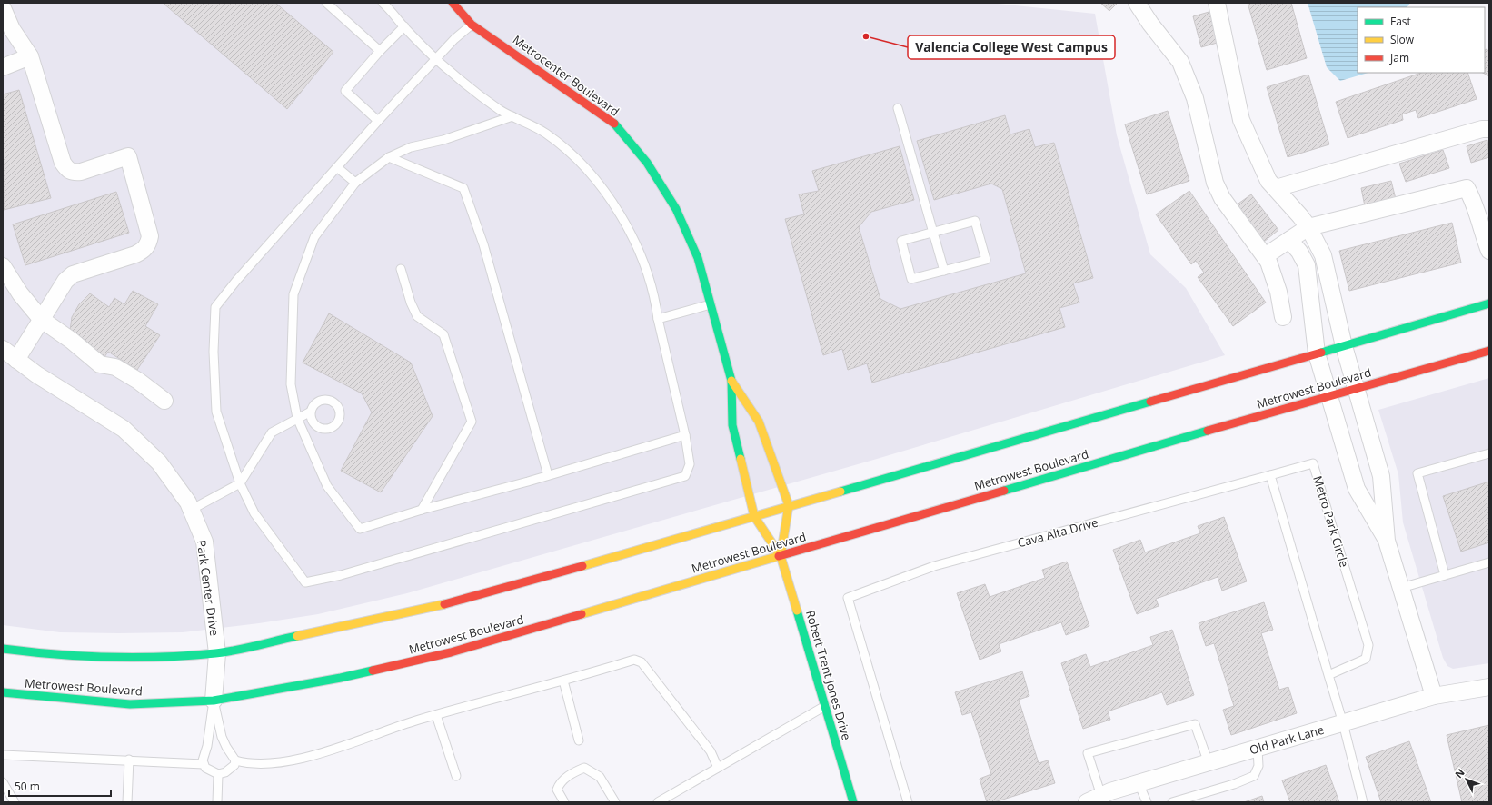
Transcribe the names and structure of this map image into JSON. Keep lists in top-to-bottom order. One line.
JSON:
{"streets":{"street":["Metrocenter Boulevard","Metrowest Boulevard","Park Center Drive","Robert Trent Jones Drive","Old Park Lane"],"lane":["Metro Park Circle","Cava Alta Drive"]},"crossings":[["Metrocenter Boulevard","Robert Trent Jones Drive"],["Metrowest Boulevard","Park Center Drive"],["Metrowest Boulevard","Robert Trent Jones Drive"],["Metro Park Circle","Cava Alta Drive"]],"places":["Valencia College West Campus"],"legend":["Fast","Slow","Jam"],"scale_bar":"50 m","north":"top left"}
